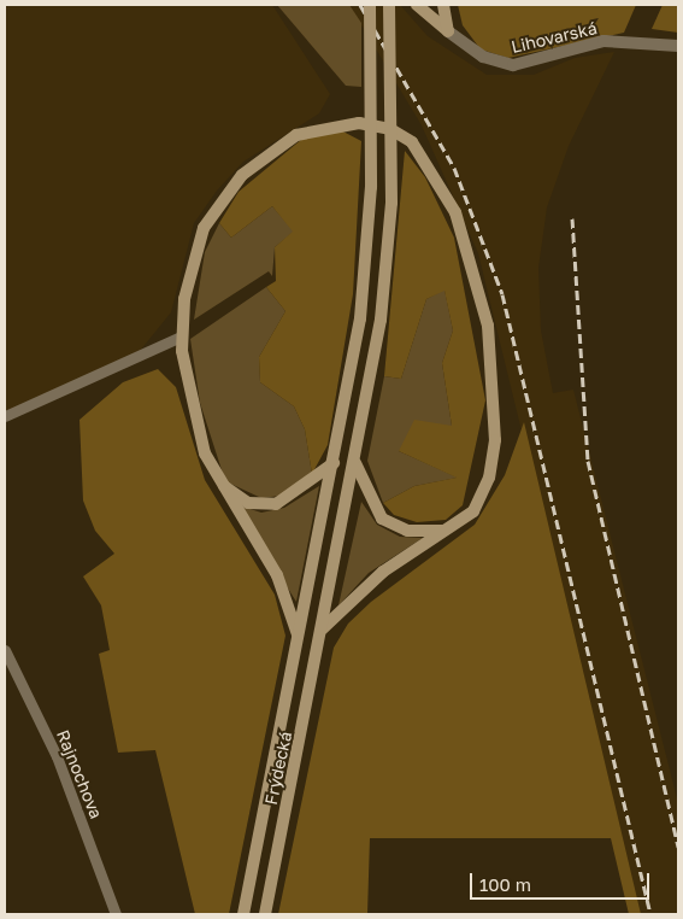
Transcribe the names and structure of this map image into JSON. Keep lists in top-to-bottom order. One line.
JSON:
{"streets":{"main road":["Frýdecká"],"street":["Lihovarská","Rajnochova"]},"scale_bar":"100 m"}
